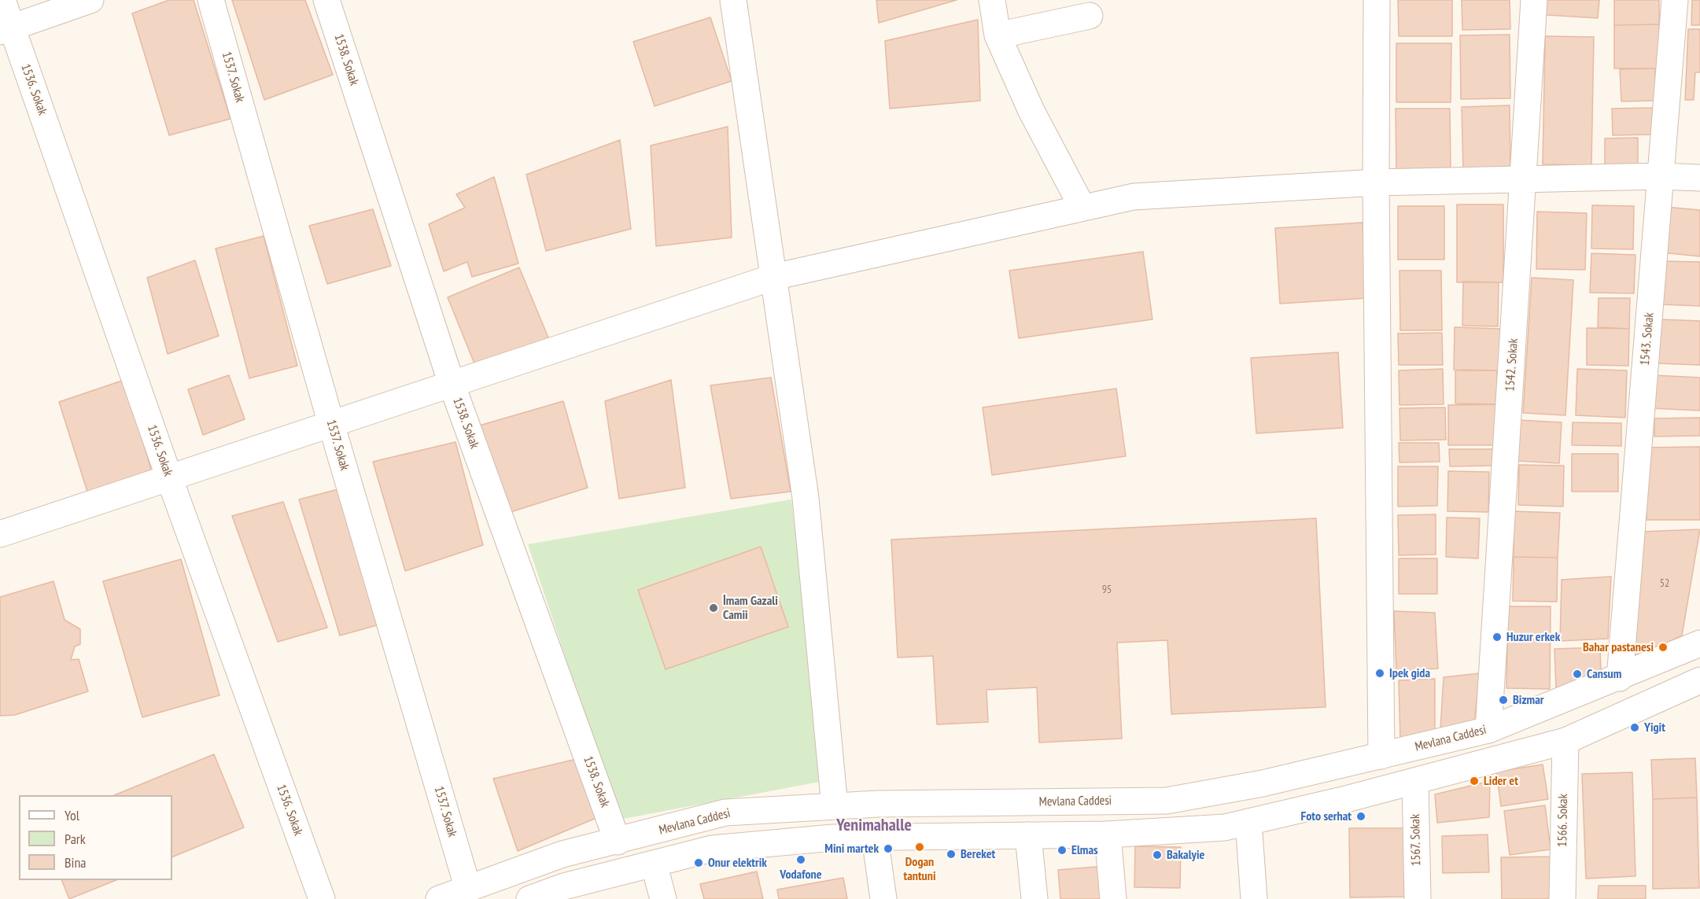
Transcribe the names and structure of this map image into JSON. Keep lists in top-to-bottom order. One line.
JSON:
{"streets":{"street":["1538. Sokak","1537. Sokak","1536. Sokak","1543. Sokak","1542. Sokak","Mevlana Caddesi","1566. Sokak","1567. Sokak"]},"crossings":[["1538. Sokak","Mevlana Caddesi"],["1537. Sokak","Mevlana Caddesi"],["1543. Sokak","Mevlana Caddesi"],["1542. Sokak","Mevlana Caddesi"]],"districts":["Yenimahalle"],"places":["İmam Gazali Camii","Huzur erkek","Bahar pastanesi","Ipek gida","Cansum","Bizmar","Yigit","Lider et","Foto serhat","Dogan tantuni","Mini martek","Elmas","Bereket","Bakalyie","Vodafone","Onur elektrik"],"house_numbers":["52","95"],"legend":["Yol","Park","Bina"]}
